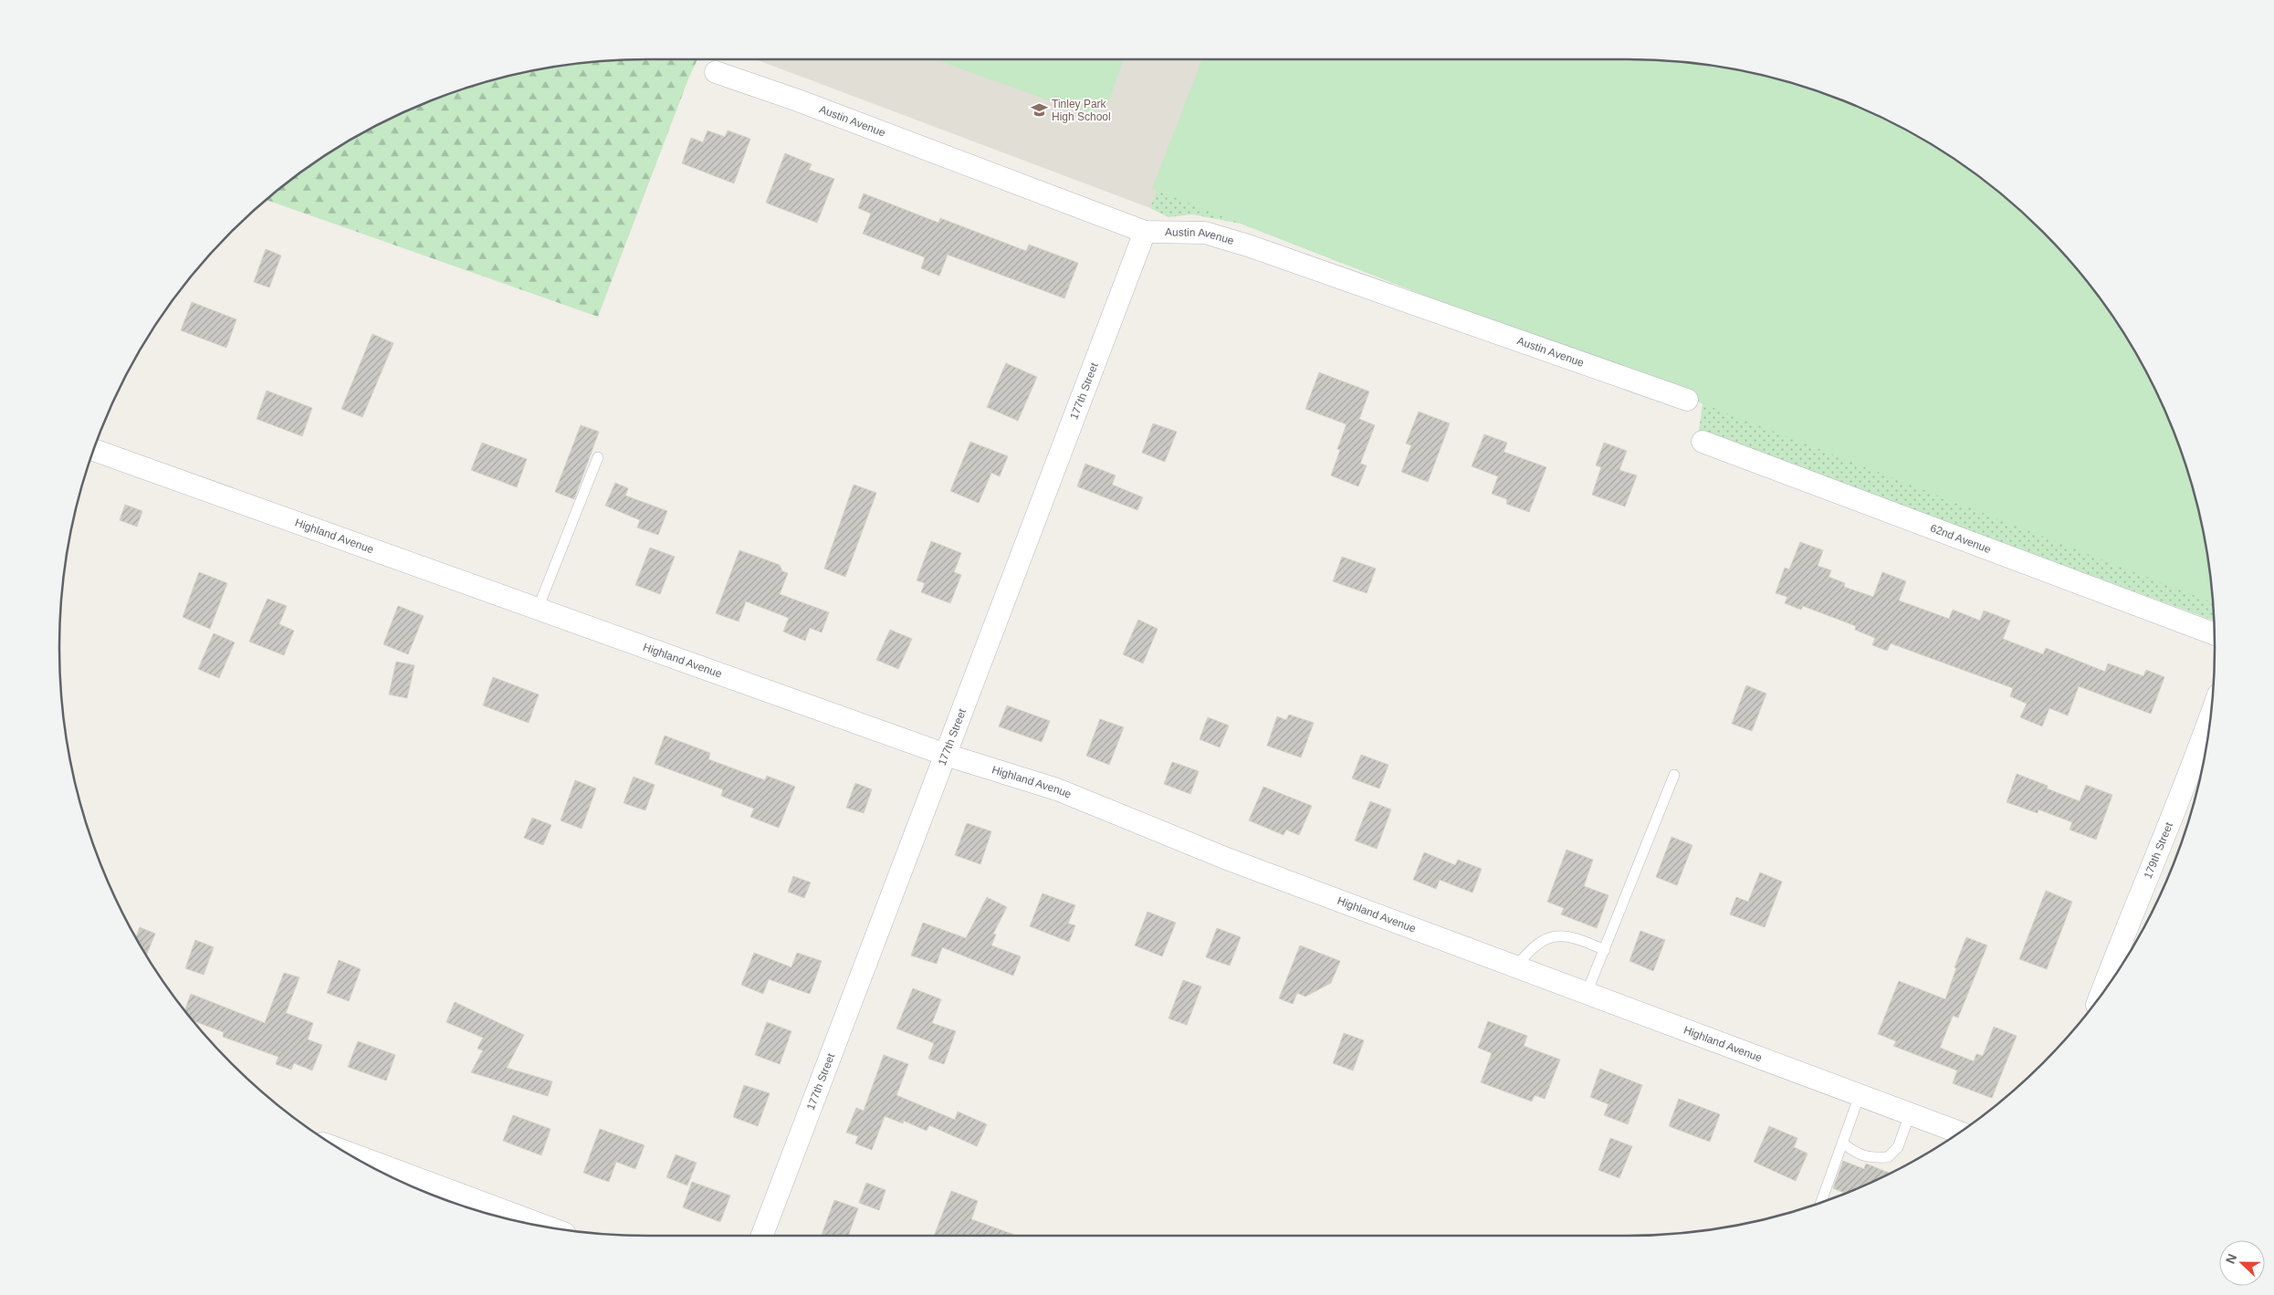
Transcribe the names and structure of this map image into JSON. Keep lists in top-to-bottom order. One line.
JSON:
{"streets":{"street":["Austin Avenue","177th Street","Highland Avenue","62nd Avenue","179th Street"]},"crossings":[["Austin Avenue","177th Street"],["177th Street","Highland Avenue"]],"places":{"school or university":["Tinley Park High School"]},"north":"left"}
